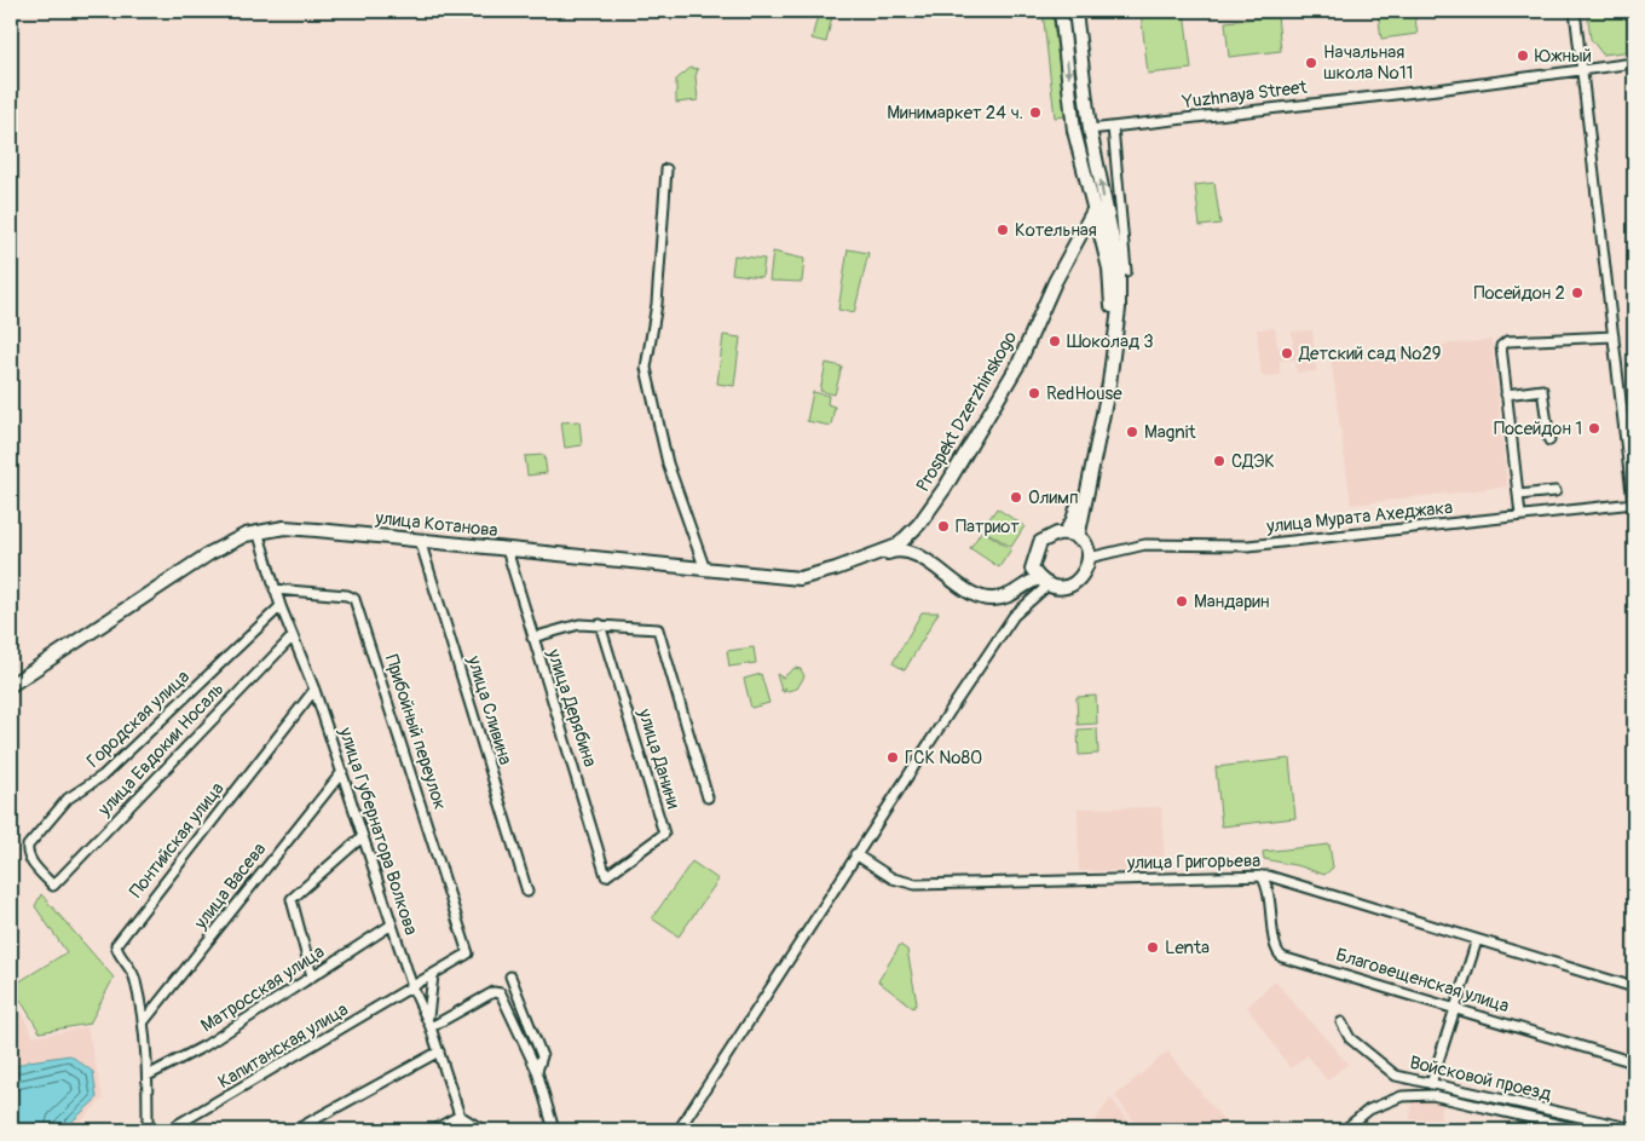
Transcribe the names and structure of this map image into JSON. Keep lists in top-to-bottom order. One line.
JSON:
{"streets":{"street":["Yuzhnaya Street","Prospekt Dzerzhinskogo","улица Мурата Ахеджака","улица Котанова","улица Дерябина","улица Сливина","Городская улица","Прибойный переулок","улица Евдокии Носаль","улица Данини","улица Губернатора Волкова","Понтийская улица","улица Григорьева","улица Васева","Благовещенская улица","Матросская улица","Капитанская улица","Войсковой проезд"]},"crossings":[["Prospekt Dzerzhinskogo","улица Котанова"],["улица Котанова","улица Дерябина"],["улица Котанова","улица Сливина"],["улица Котанова","улица Губернатора Волкова"],["улица Дерябина","улица Данини"],["Городская улица","улица Евдокии Носаль"],["Городская улица","улица Губернатора Волкова"],["Прибойный переулок","улица Губернатора Волкова"],["Прибойный переулок","Капитанская улица"],["улица Евдокии Носаль","улица Губернатора Волкова"],["улица Губернатора Волкова","Понтийская улица"],["улица Губернатора Волкова","улица Васева"],["улица Губернатора Волкова","Матросская улица"],["улица Губернатора Волкова","Капитанская улица"],["Понтийская улица","улица Васева"],["улица Григорьева","Благовещенская улица"]],"places":["Южный","Начальная школа №11","Минимаркет 24 ч.","Котельная","Посейдон 2","Шоколад 3","Детский сад №29","RedHouse","Посейдон 1","Magnit","СДЭК","Олимп","Патриот","Мандарин","ГСК №80","Lenta"]}
